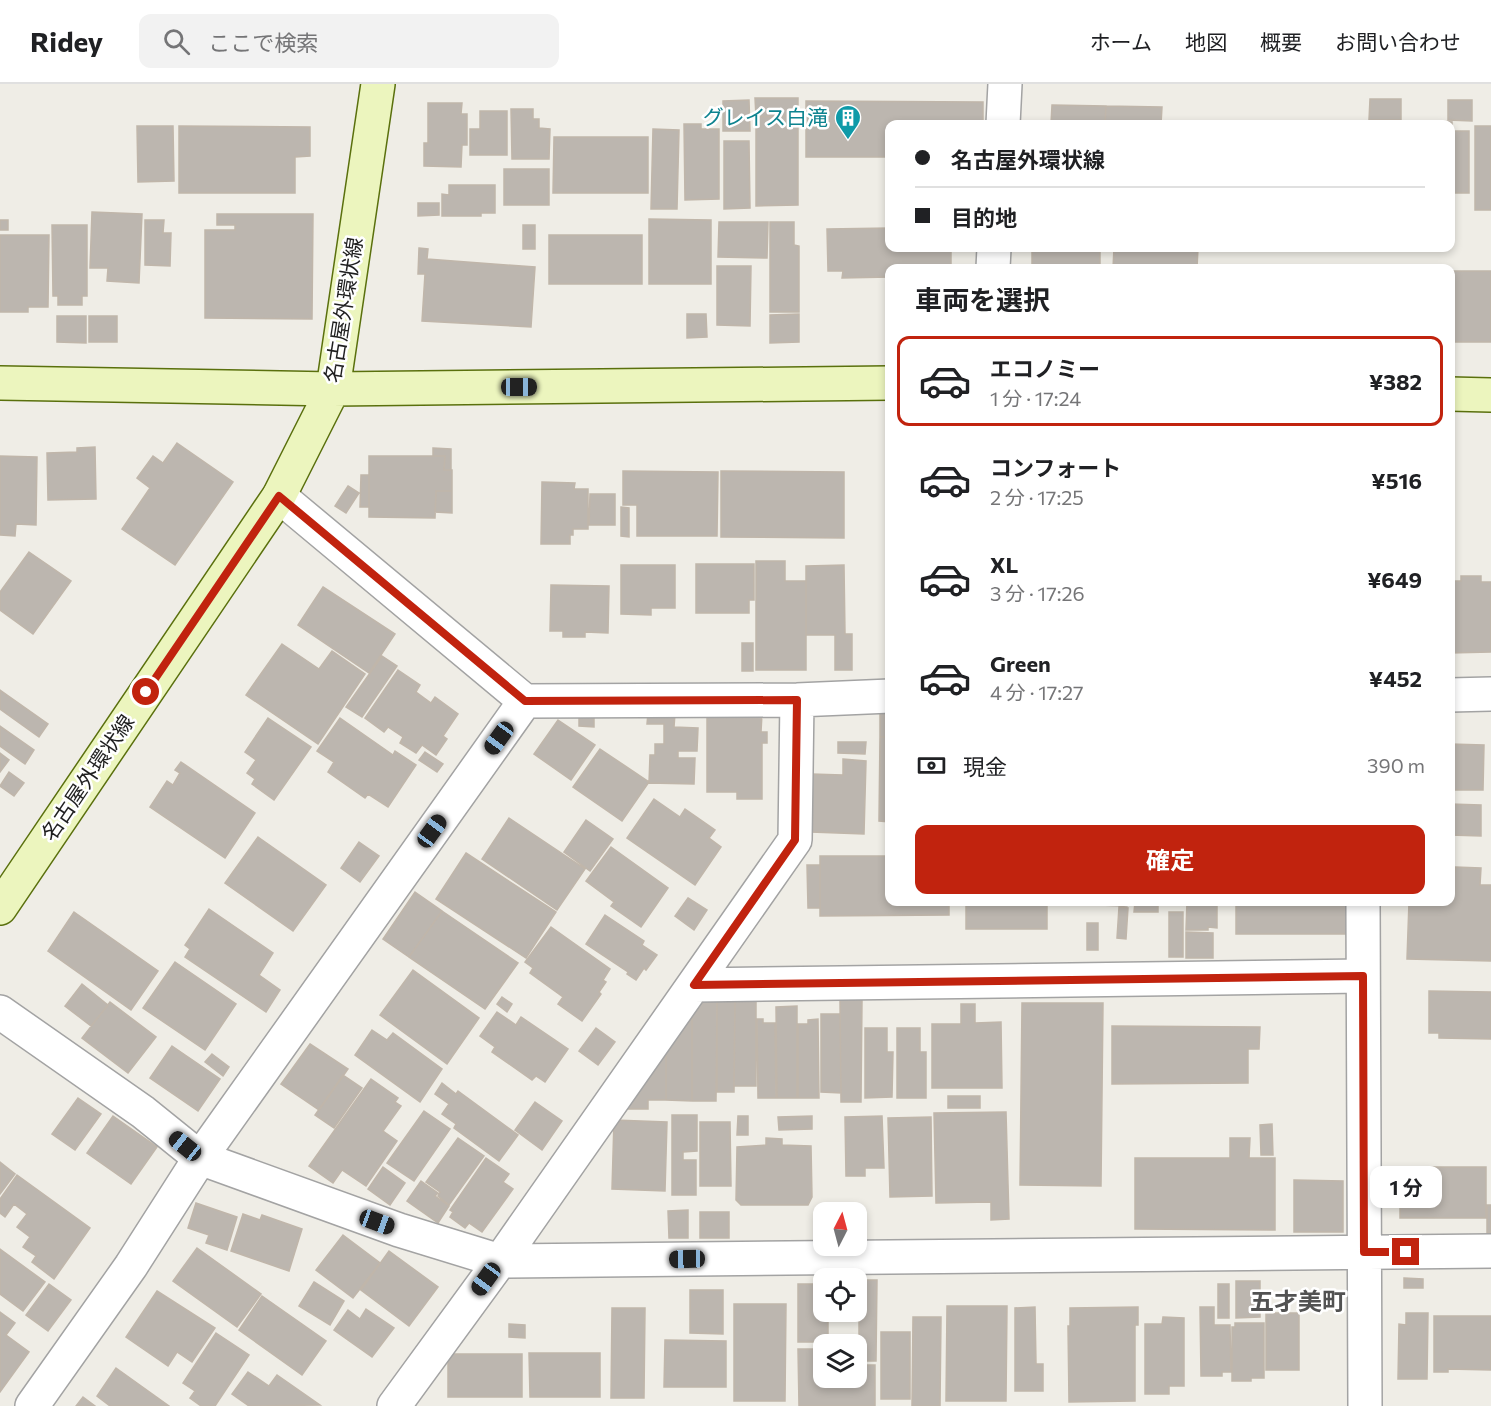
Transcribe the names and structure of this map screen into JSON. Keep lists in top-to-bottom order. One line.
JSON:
{"streets":{"main road":["名古屋外環状線"]},"districts":["五才美町"],"places":{"building":["グレイス白滝"]},"north":"top","page":{"header":"Ridey","search":"ここで検索","nav":["ホーム","地図","概要","お問い合わせ"],"banner":["名古屋外環状線","目的地"],"heading":"車両を選択","list":[{"name":"エコノミー","note":"1 分 · 17:24","value":"¥382"},{"name":"コンフォート","note":"2 分 · 17:25","value":"¥516"},{"name":"XL","note":"3 分 · 17:26","value":"¥649"},{"name":"Green","note":"4 分 · 17:27","value":"¥452"}],"pay":["現金","390 m"],"buttons":"確定","bubble":"1 分"}}
